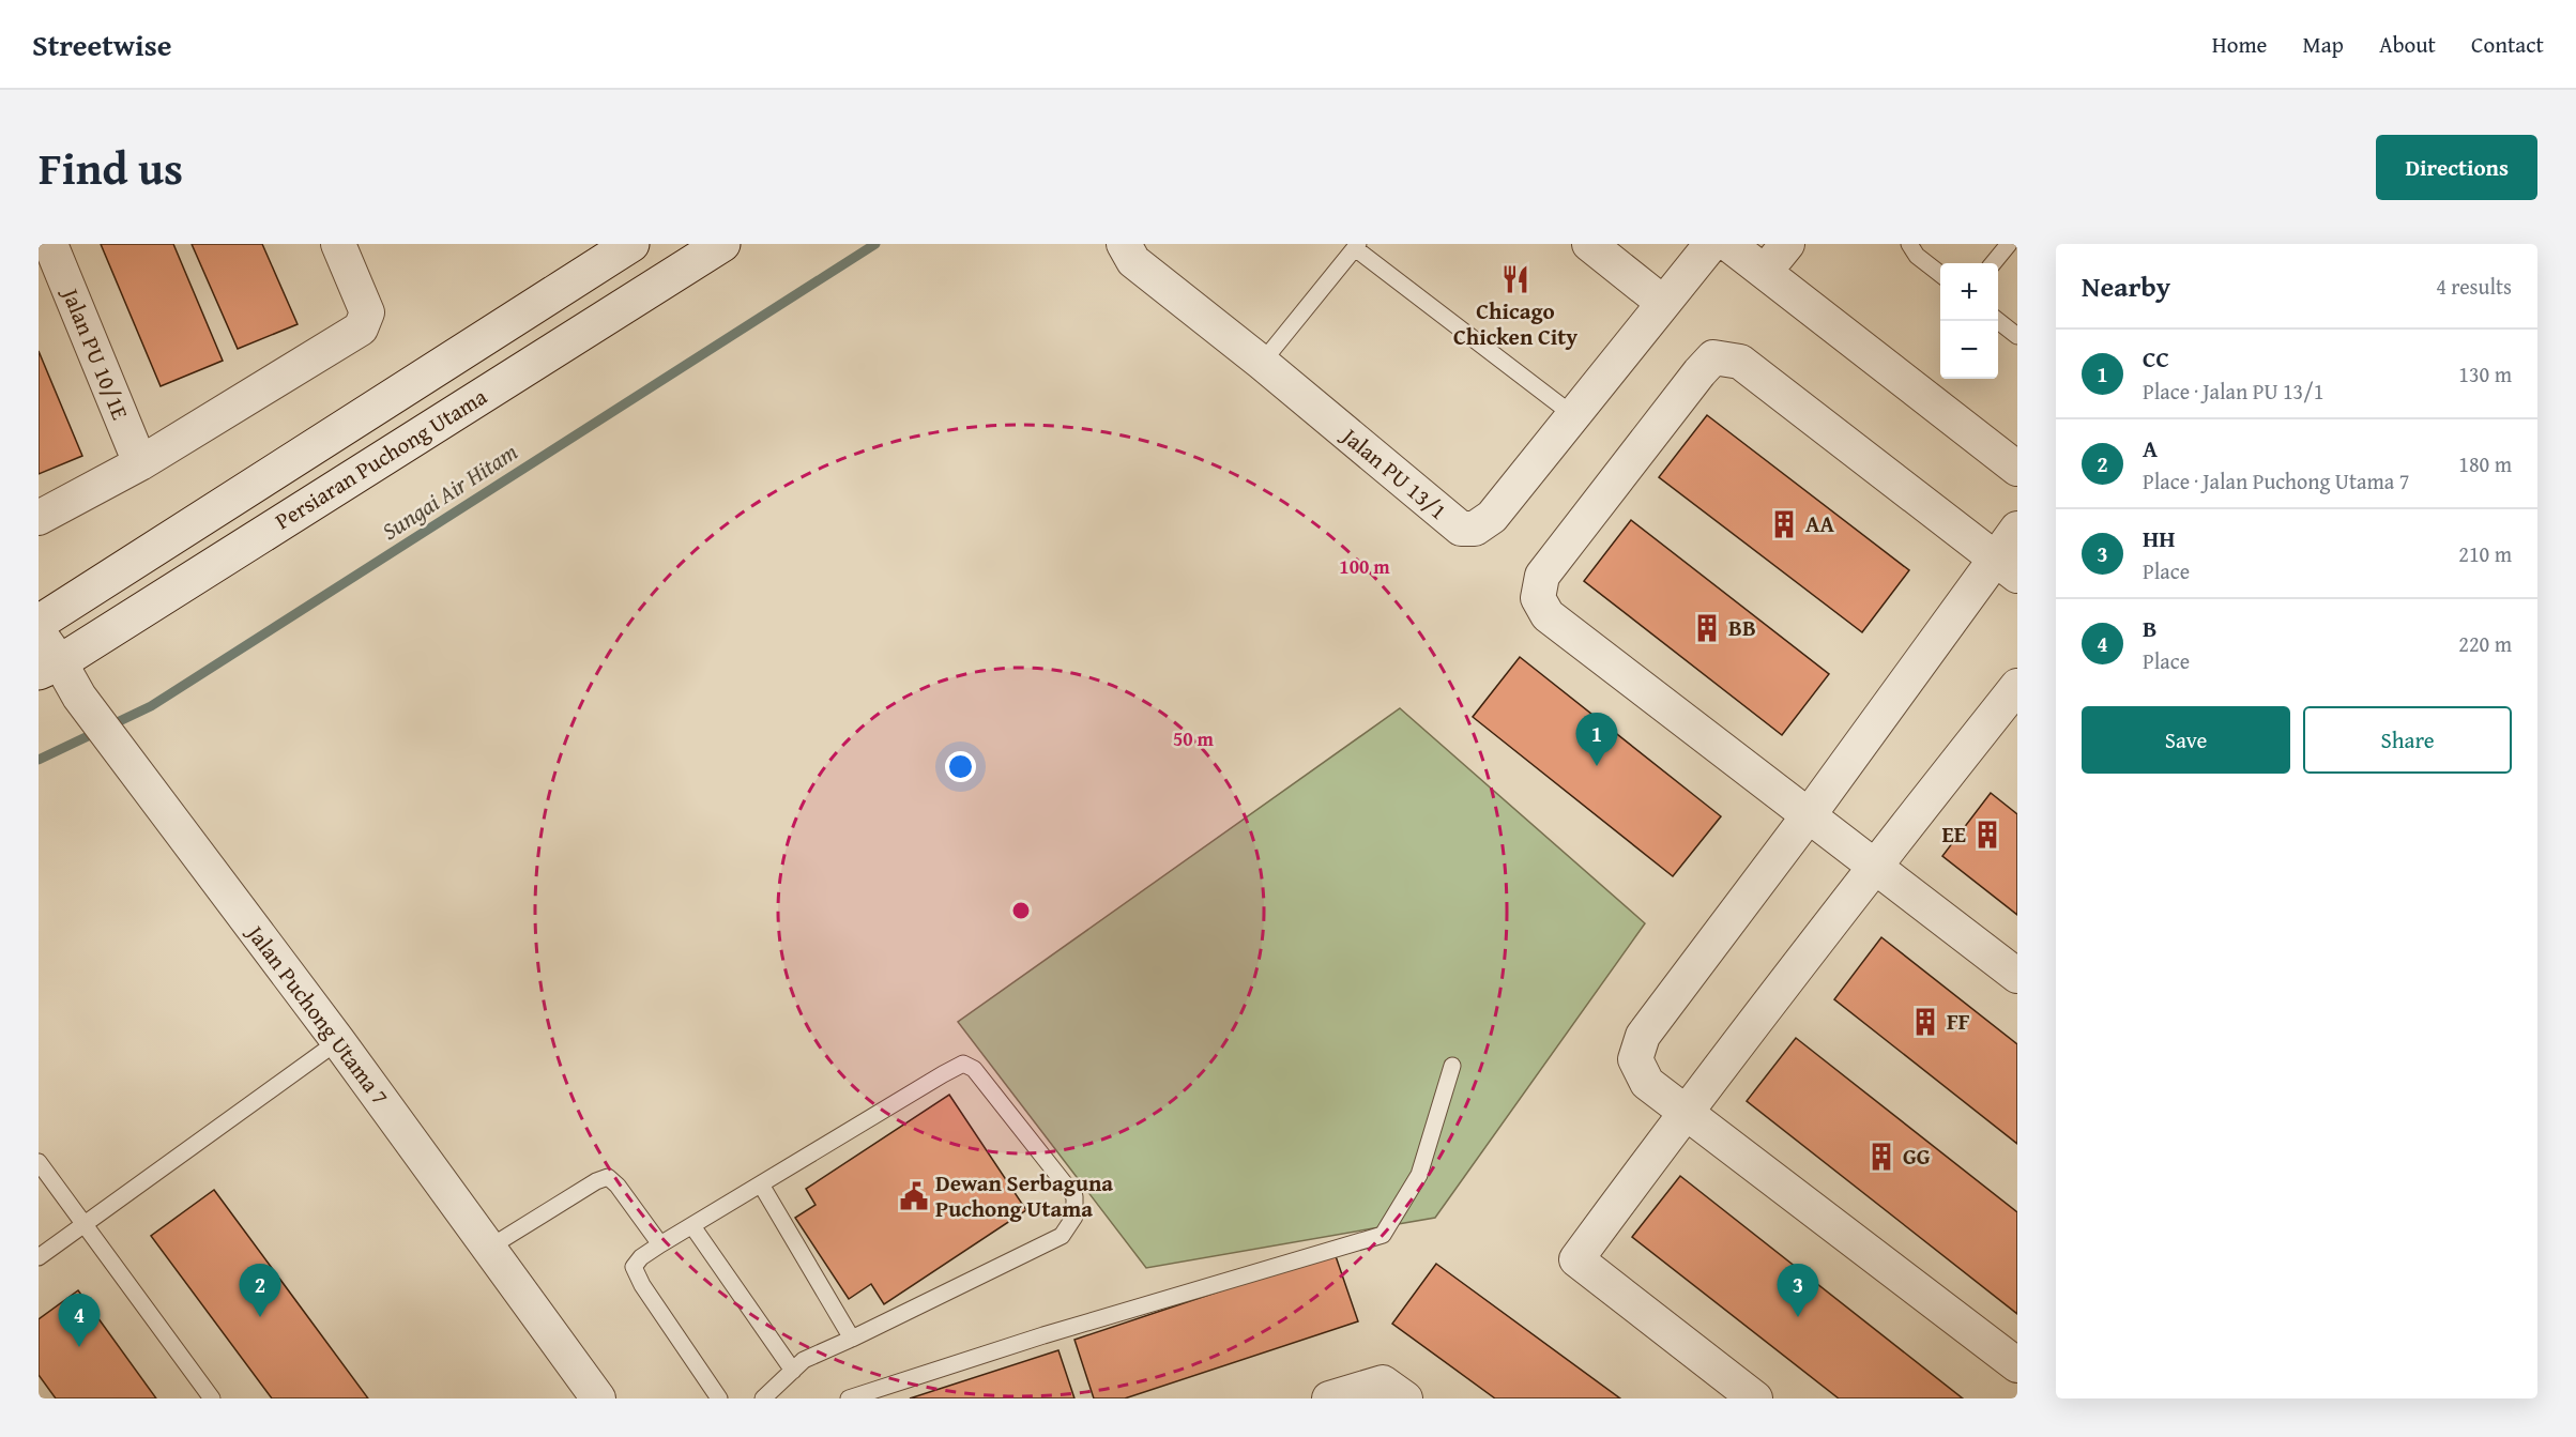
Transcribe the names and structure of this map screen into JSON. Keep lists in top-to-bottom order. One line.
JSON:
{"streets":{"street":["Jalan PU 10/1E","Persiaran Puchong Utama","Jalan PU 13/1","Jalan Puchong Utama 7"]},"crossings":[["Persiaran Puchong Utama","Jalan Puchong Utama 7"]],"water":["Sungai Air Hitam"],"places":{"restaurant":["Chicago Chicken City"],"building":["AA","BB","EE","FF","GG"],"public building":["Dewan Serbaguna Puchong Utama"]},"page":{"header":"Streetwise","nav":["Home","Map","About","Contact"],"title":"Find us","buttons":["Directions",["Save","Share"]],"heading":["Nearby","4 results"],"map_buttons":["+","−"],"list":[{"mark":"1","name":"CC","note":"Place · Jalan PU 13/1","value":"130 m"},{"mark":"2","name":"A","note":"Place · Jalan Puchong Utama 7","value":"180 m"},{"mark":"3","name":"HH","note":"Place","value":"210 m"},{"mark":"4","name":"B","note":"Place","value":"220 m"}],"pins":["1","2","3","4"]},"rings":["100 m","50 m"]}
